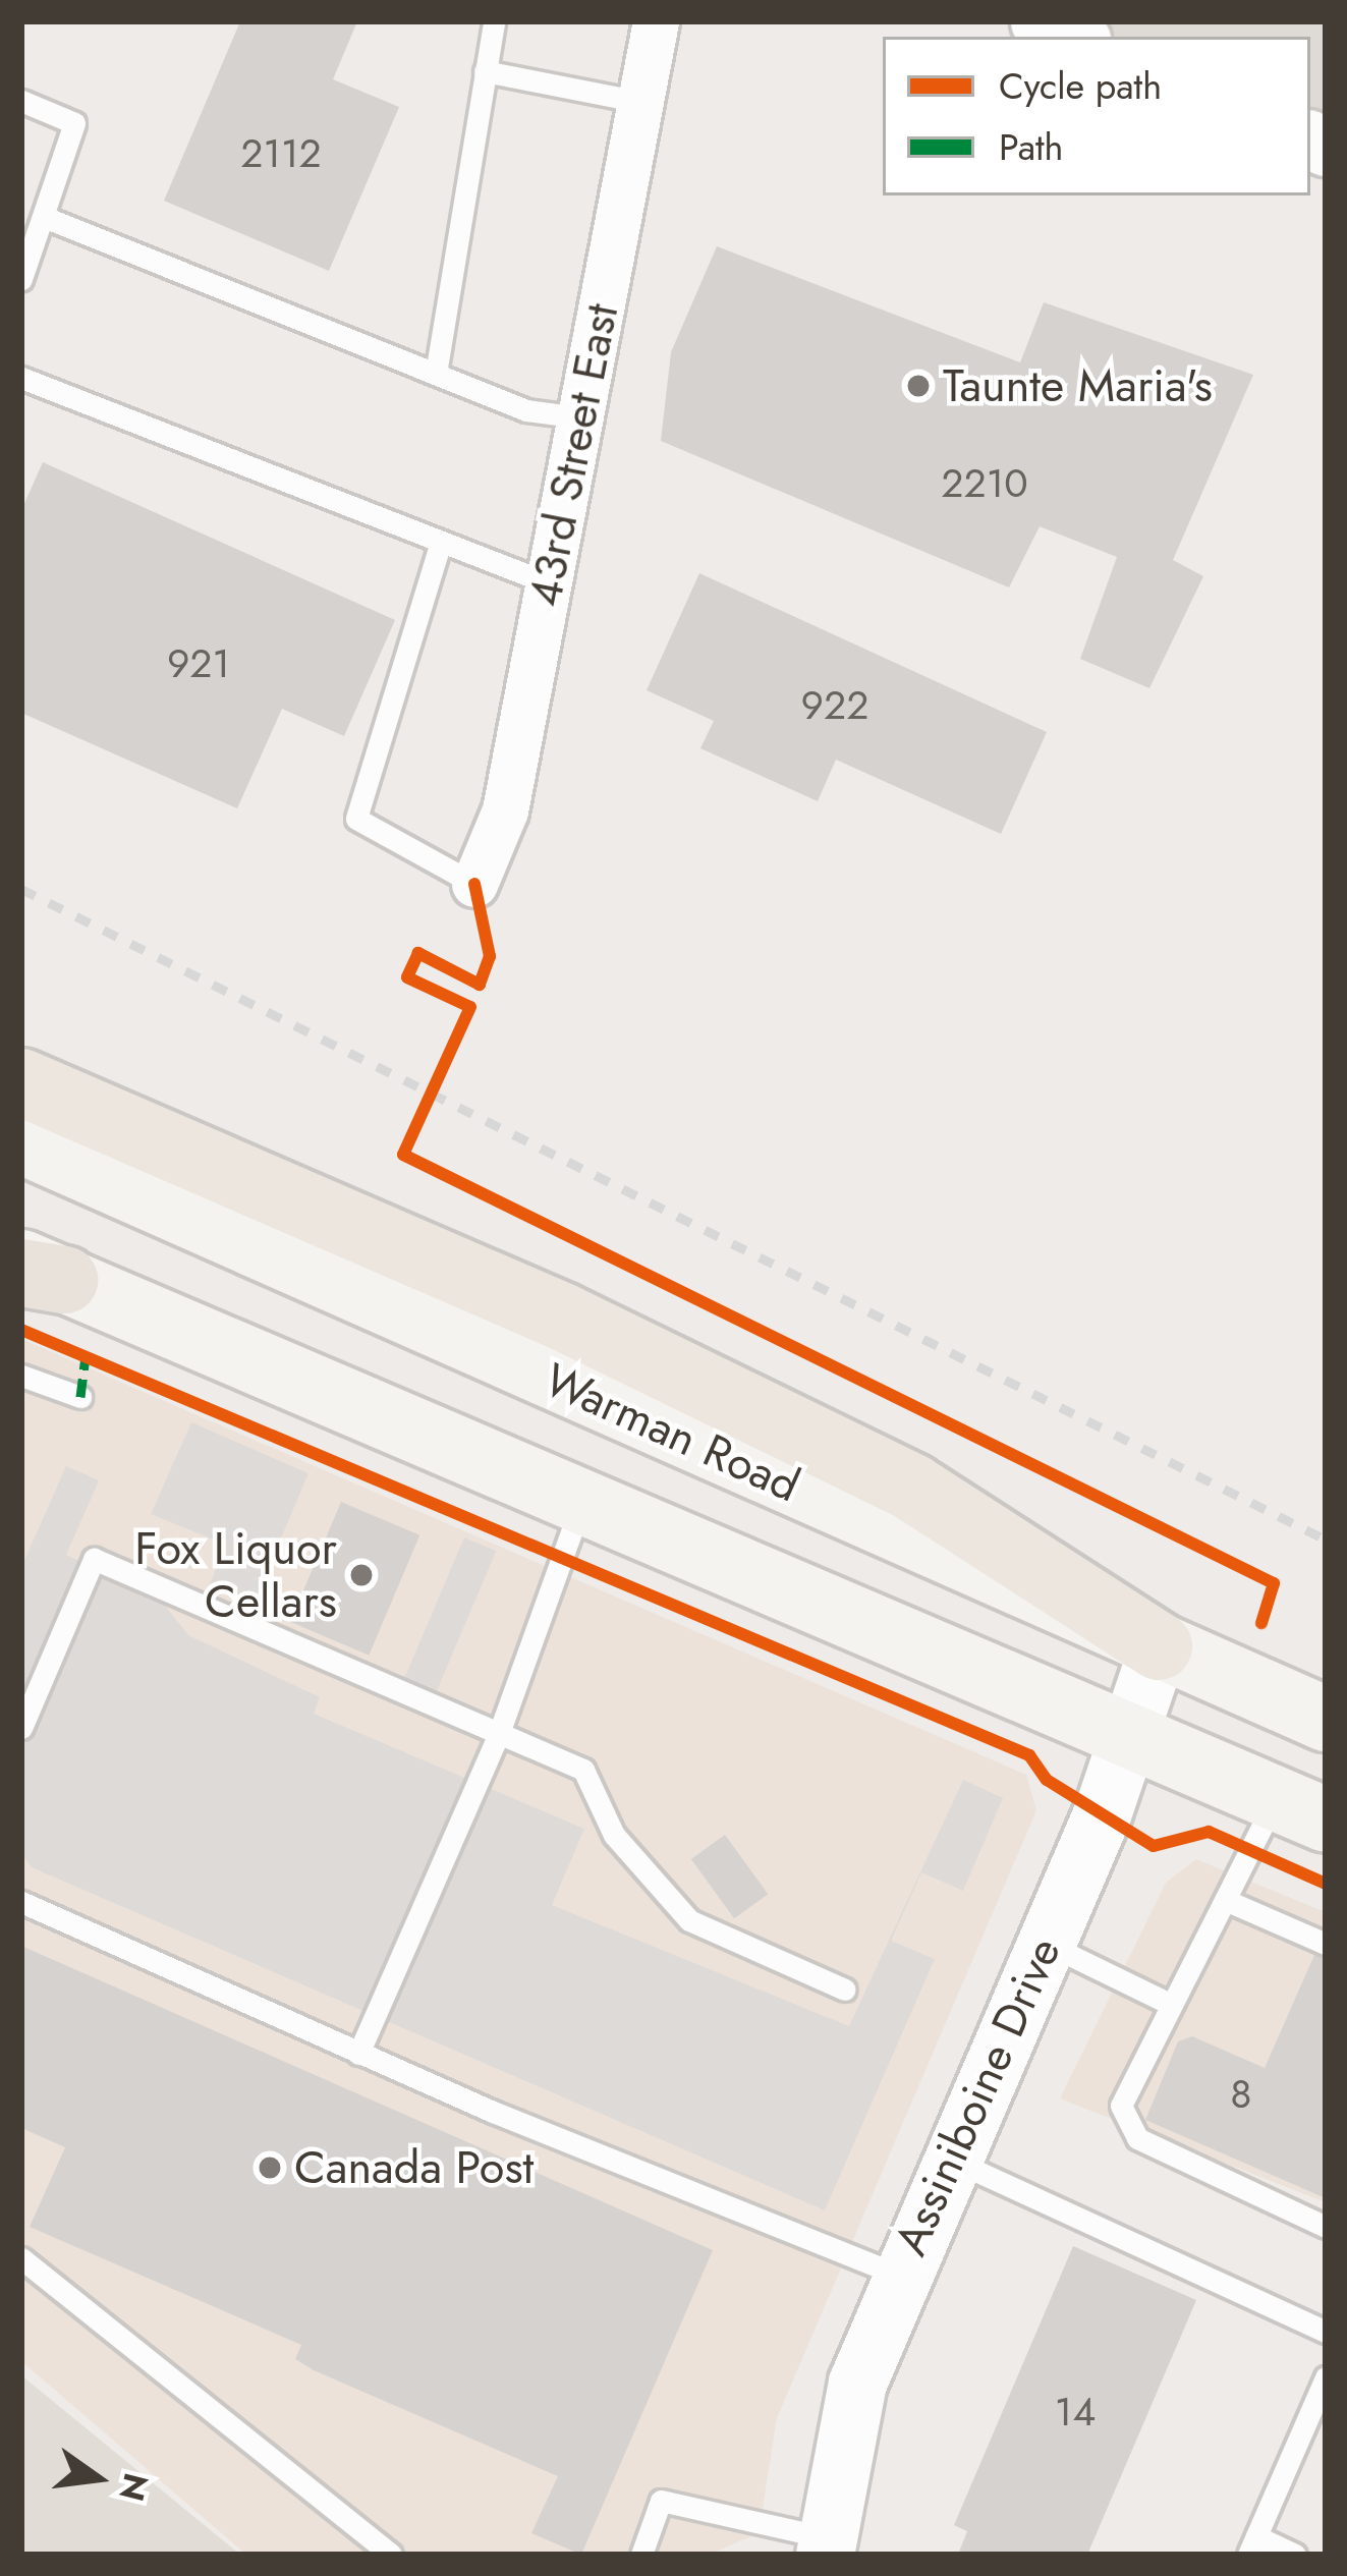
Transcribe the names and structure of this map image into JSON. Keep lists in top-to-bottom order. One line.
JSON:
{"streets":{"main road":["Warman Road"],"street":["43rd Street East","Assiniboine Drive"]},"crossings":[["Warman Road","Assiniboine Drive"]],"places":["Taunte Maria's","Fox Liquor Cellars","Canada Post"],"house_numbers":["2112","2210","921","922","8","14"],"legend":["Cycle path","Path"],"north":"right"}
